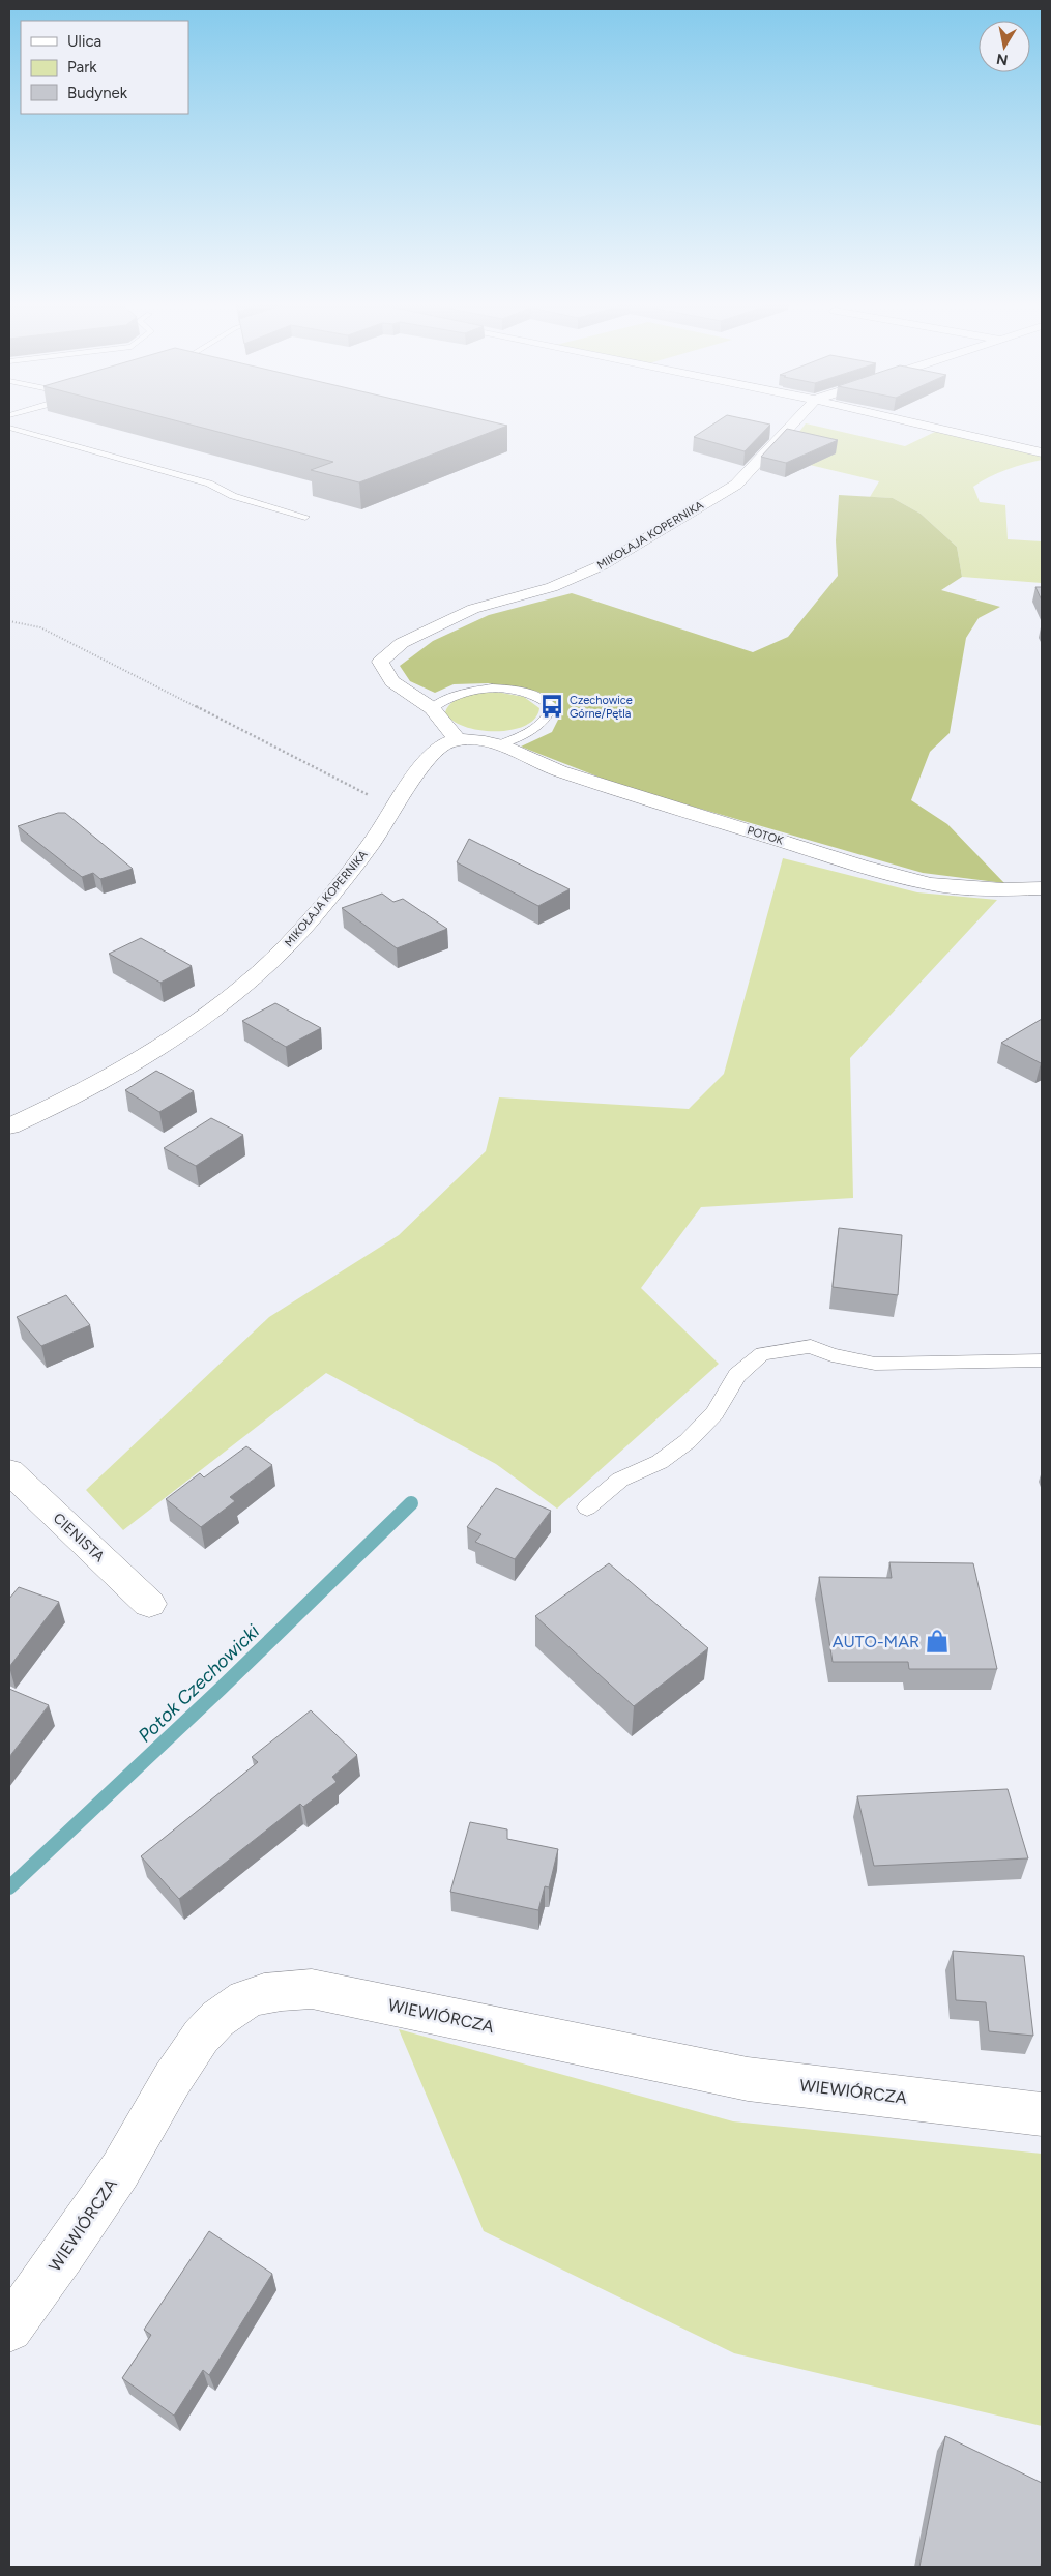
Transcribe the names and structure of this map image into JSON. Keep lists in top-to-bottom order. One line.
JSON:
{"streets":{"street":["MIKOŁAJA KOPERNIKA","POTOK","CIENISTA","WIEWIÓRCZA"]},"crossings":[["MIKOŁAJA KOPERNIKA","POTOK"]],"water":["Potok Czechowicki"],"places":{"bus stop":["Czechowice Górne/Pętla"],"shop":["AUTO-MAR"]},"legend":["Ulica","Park","Budynek"],"north":"bottom"}
